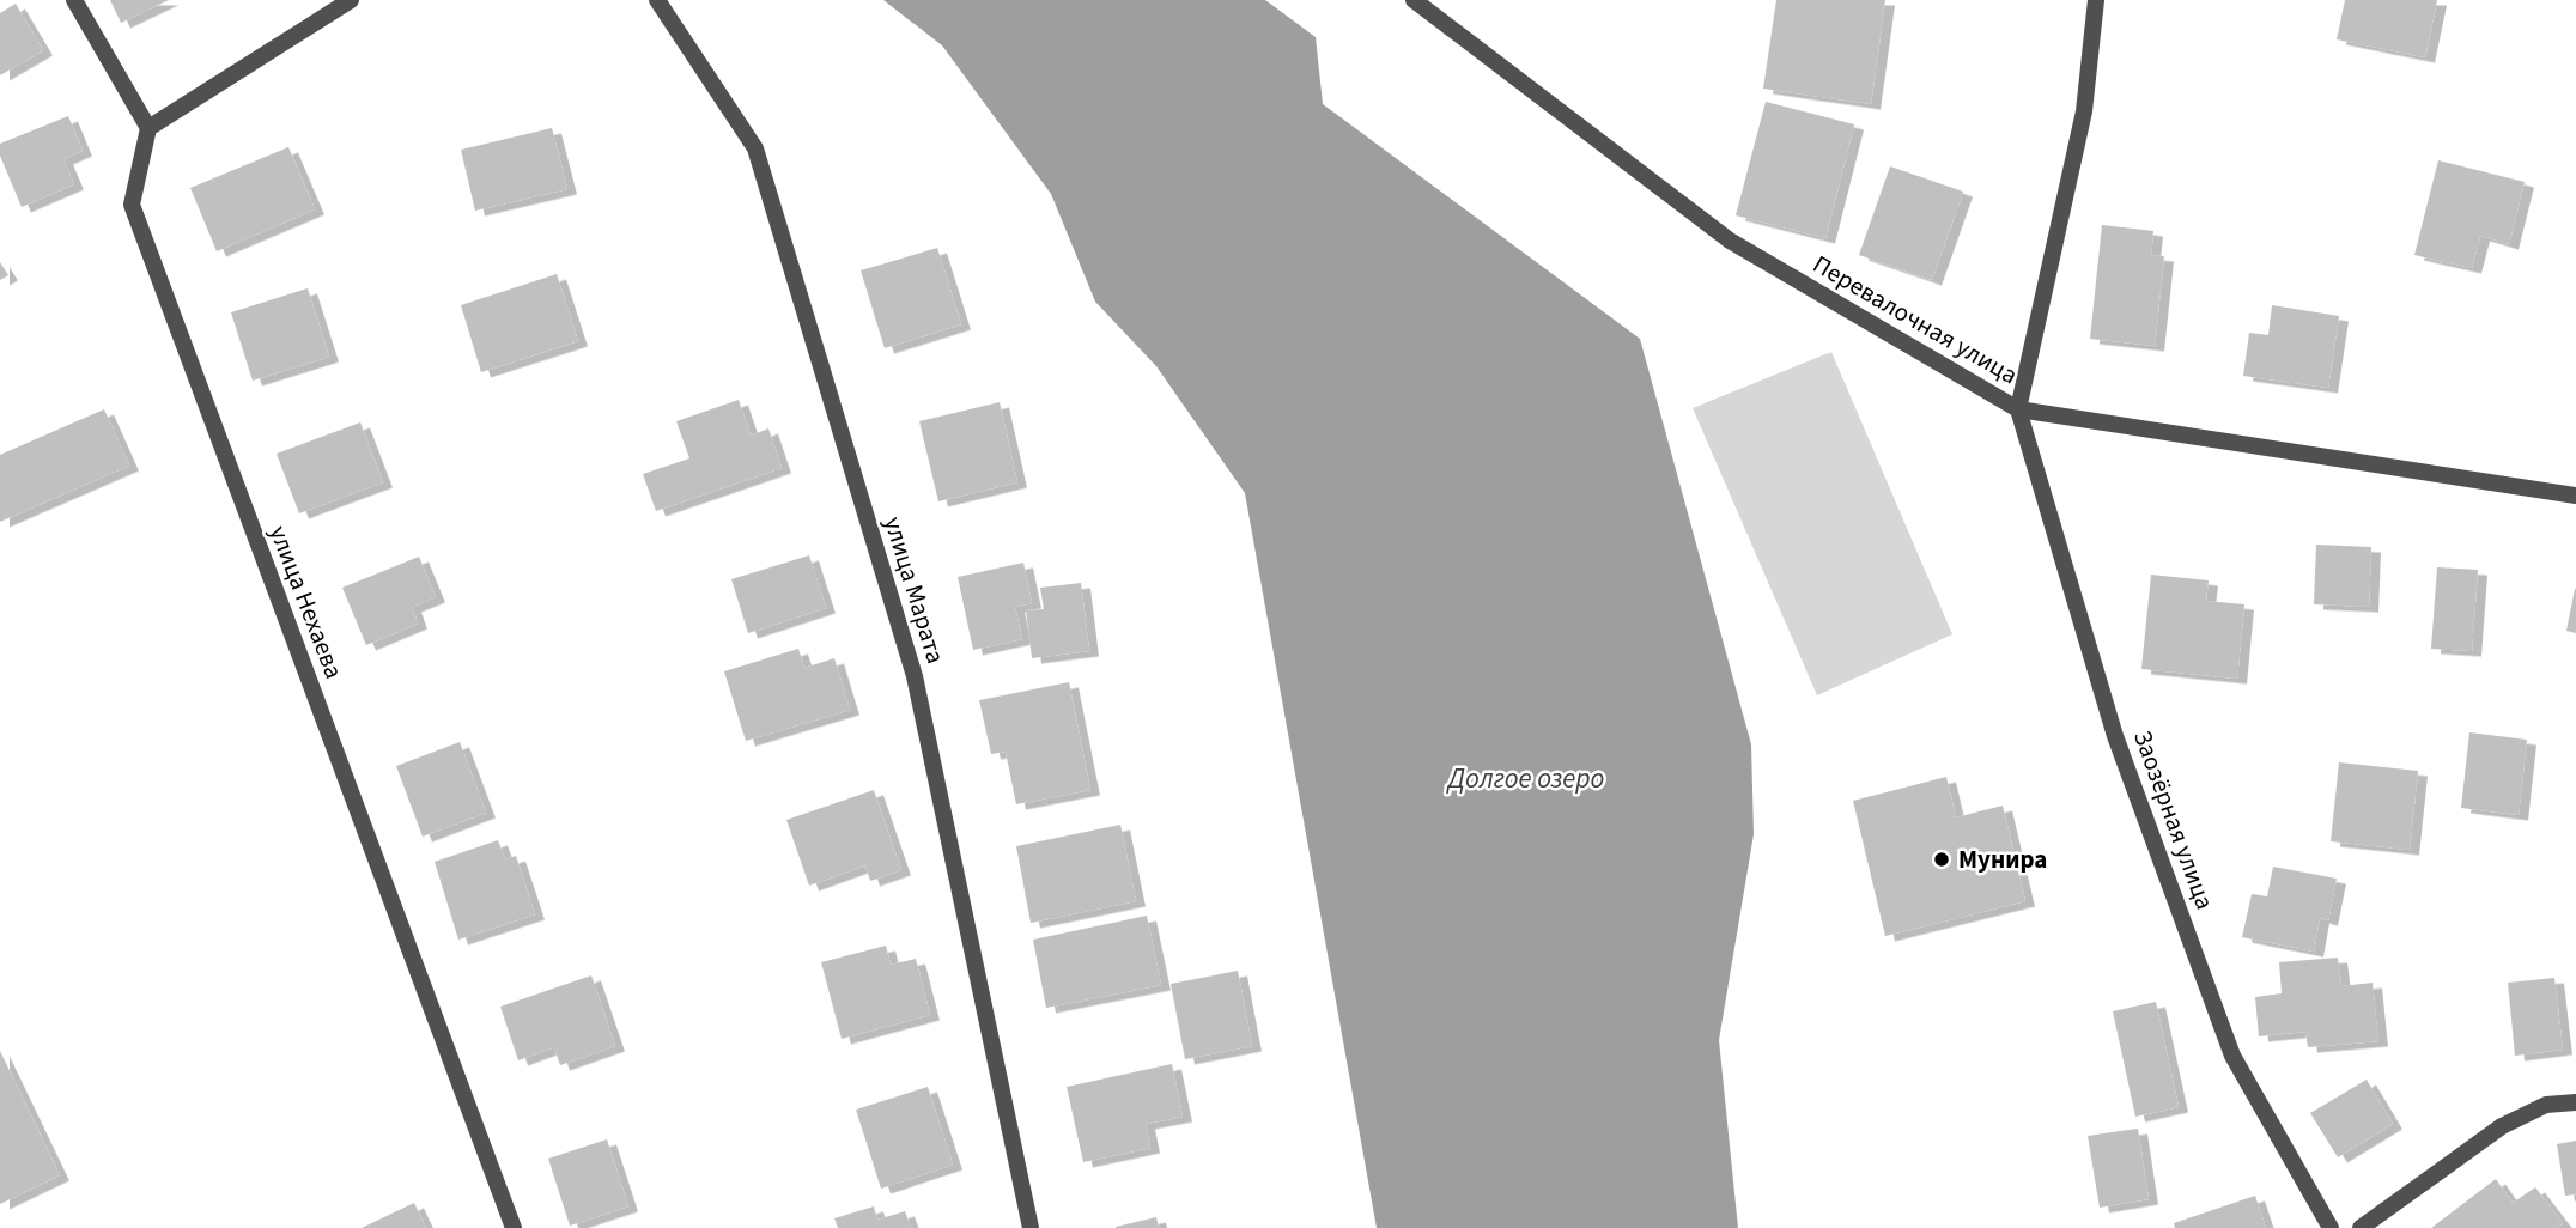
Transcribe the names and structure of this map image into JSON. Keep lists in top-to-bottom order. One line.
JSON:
{"streets":{"street":["Перевалочная улица","улица Марата","улица Нехаева","Заозёрная улица"]},"crossings":[["Перевалочная улица","Заозёрная улица"]],"water":["Долгое озеро"],"places":["Мунира"]}
